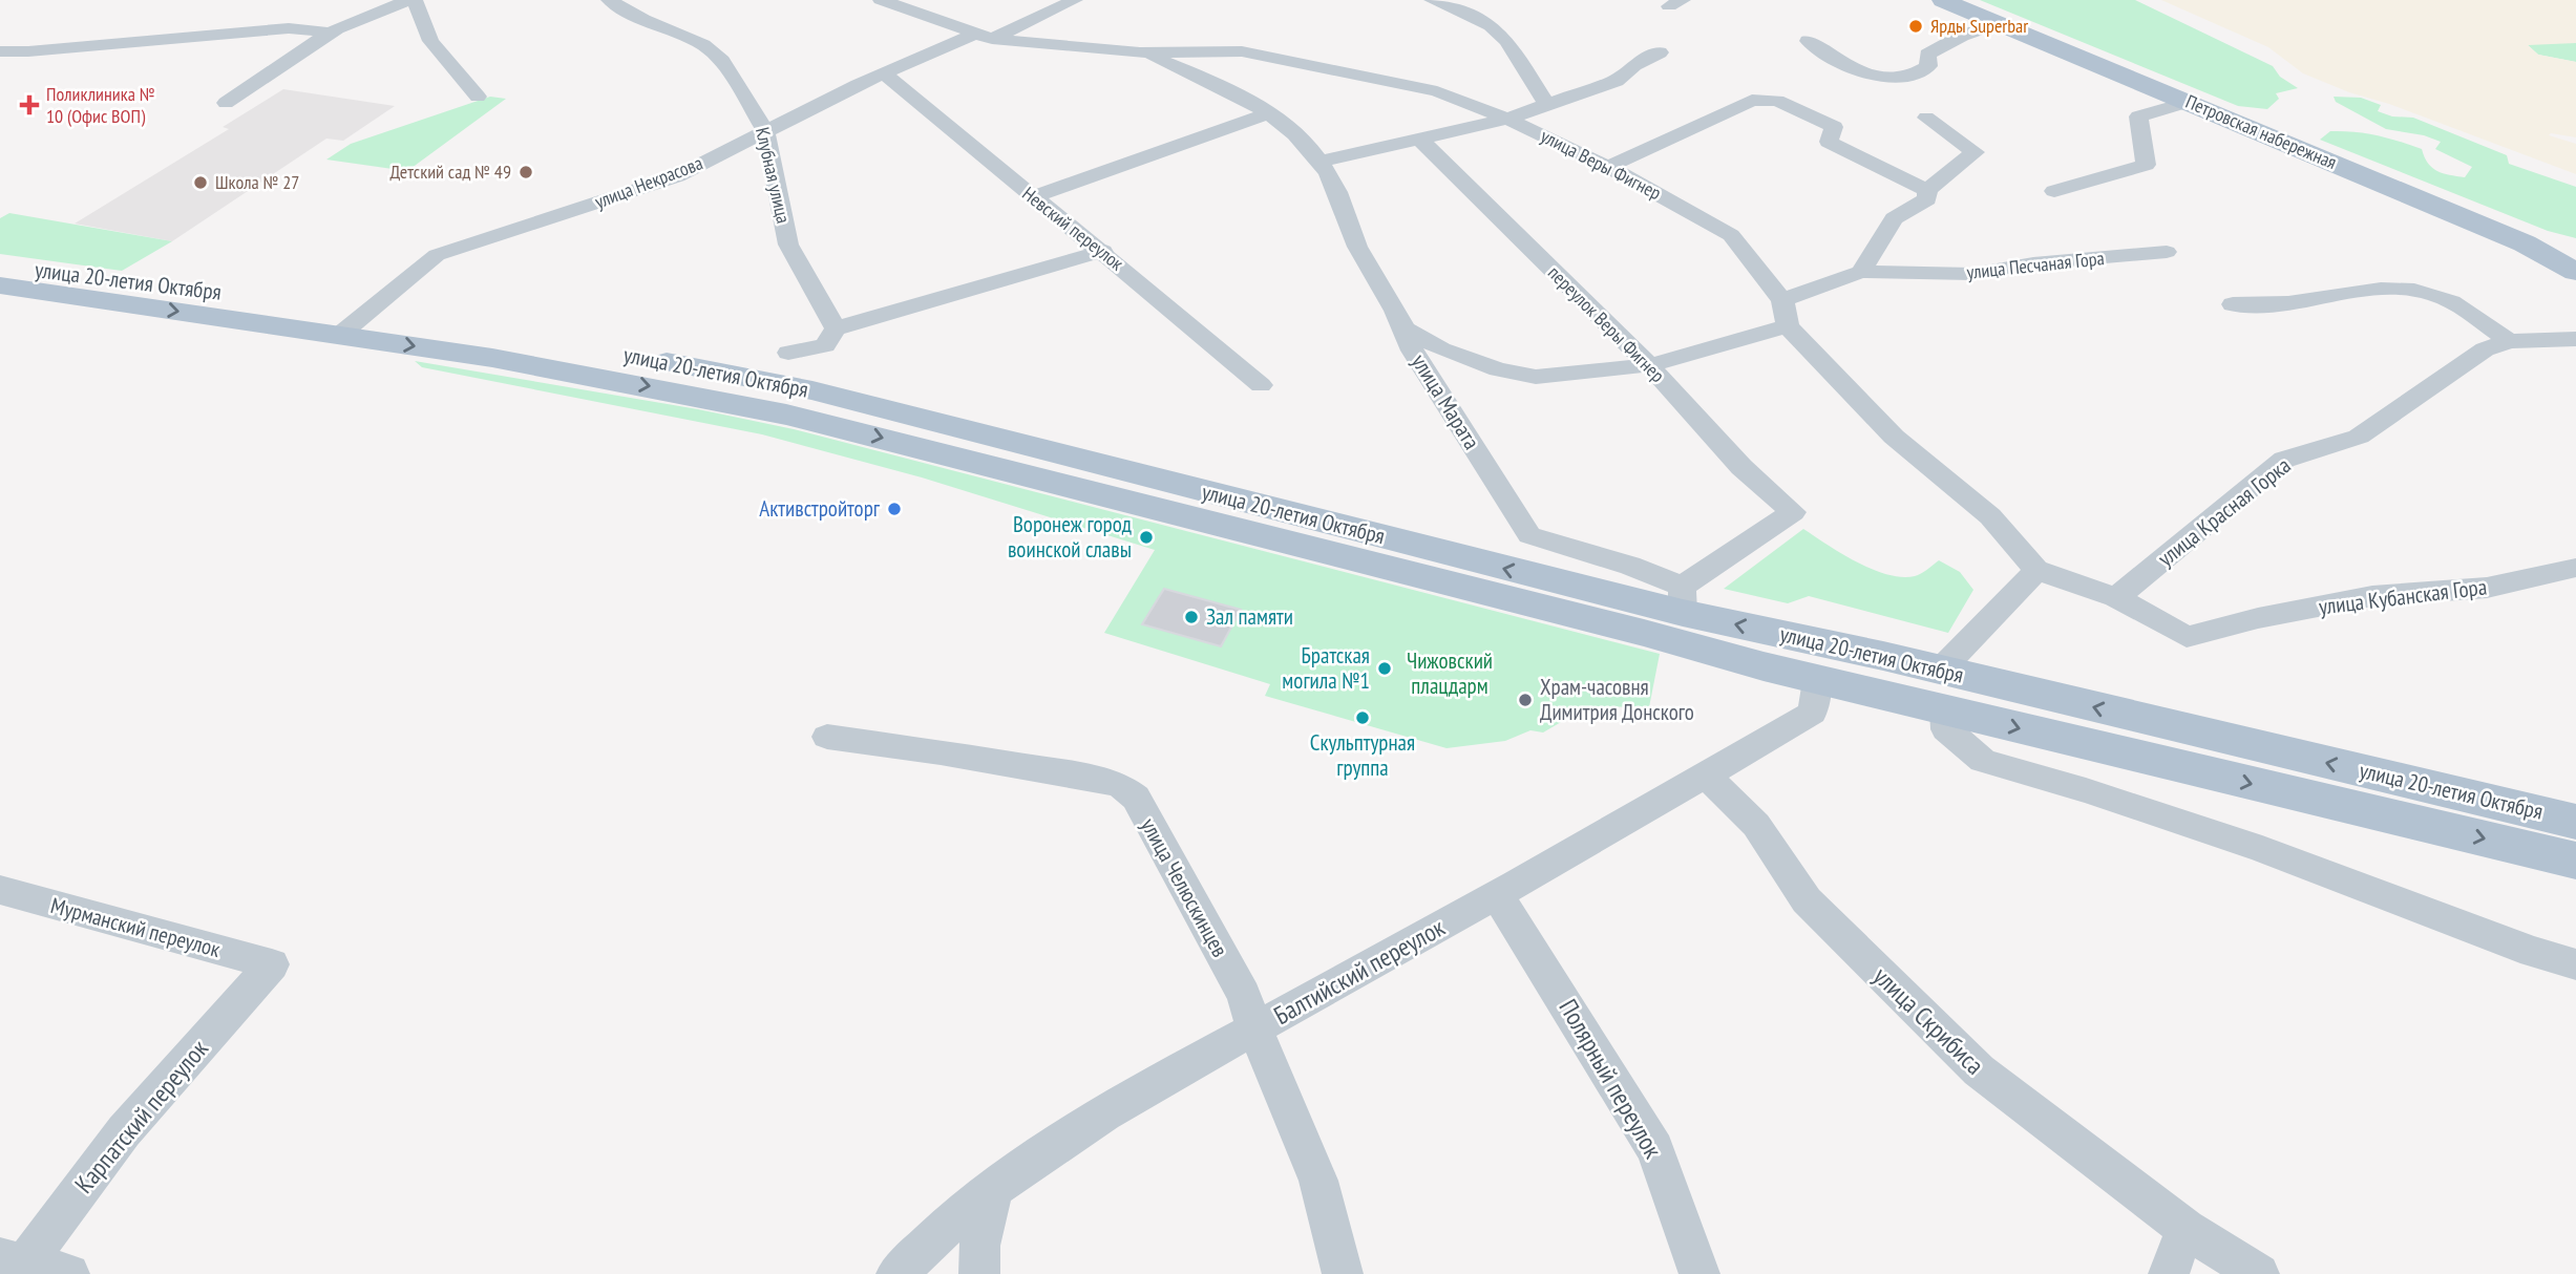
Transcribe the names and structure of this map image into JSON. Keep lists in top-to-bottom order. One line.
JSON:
{"streets":{"main road":["Петровская набережная","улица 20-летия Октября"],"street":["улица Веры Фигнер","Клубная улица","улица Некрасова","Невский переулок","улица Песчаная Гора","переулок Веры Фигнер","улица Марата","улица Красная Горка","улица Кубанская Гора","улица Челюскинцев","Мурманский переулок","Балтийский переулок","улица Скрибиса","Полярный переулок","Карпатский переулок"]},"crossings":[["улица Веры Фигнер","улица Некрасова"],["улица Веры Фигнер","улица Марата"],["Клубная улица","улица Некрасова"],["улица Некрасова","Невский переулок"],["улица Некрасова","улица 20-летия Октября"],["улица 20-летия Октября","переулок Веры Фигнер"],["улица 20-летия Октября","улица Марата"],["улица 20-летия Октября","Балтийский переулок"],["переулок Веры Фигнер","улица Марата"],["улица Красная Горка","улица Кубанская Гора"],["улица Челюскинцев","Балтийский переулок"],["Мурманский переулок","Карпатский переулок"],["Балтийский переулок","улица Скрибиса"],["Балтийский переулок","Полярный переулок"]],"parks":["Чижовский плацдарм"],"places":{"other":["Ярды Superbar","Детский сад № 49","Школа № 27","Активстройторг","Воронеж город воинской славы","Зал памяти","Братская могила №1","Храм-часовня Димитрия Донского","Скульптурная группа"],"health":["Поликлиника № 10 (Офис ВОП)"]}}
